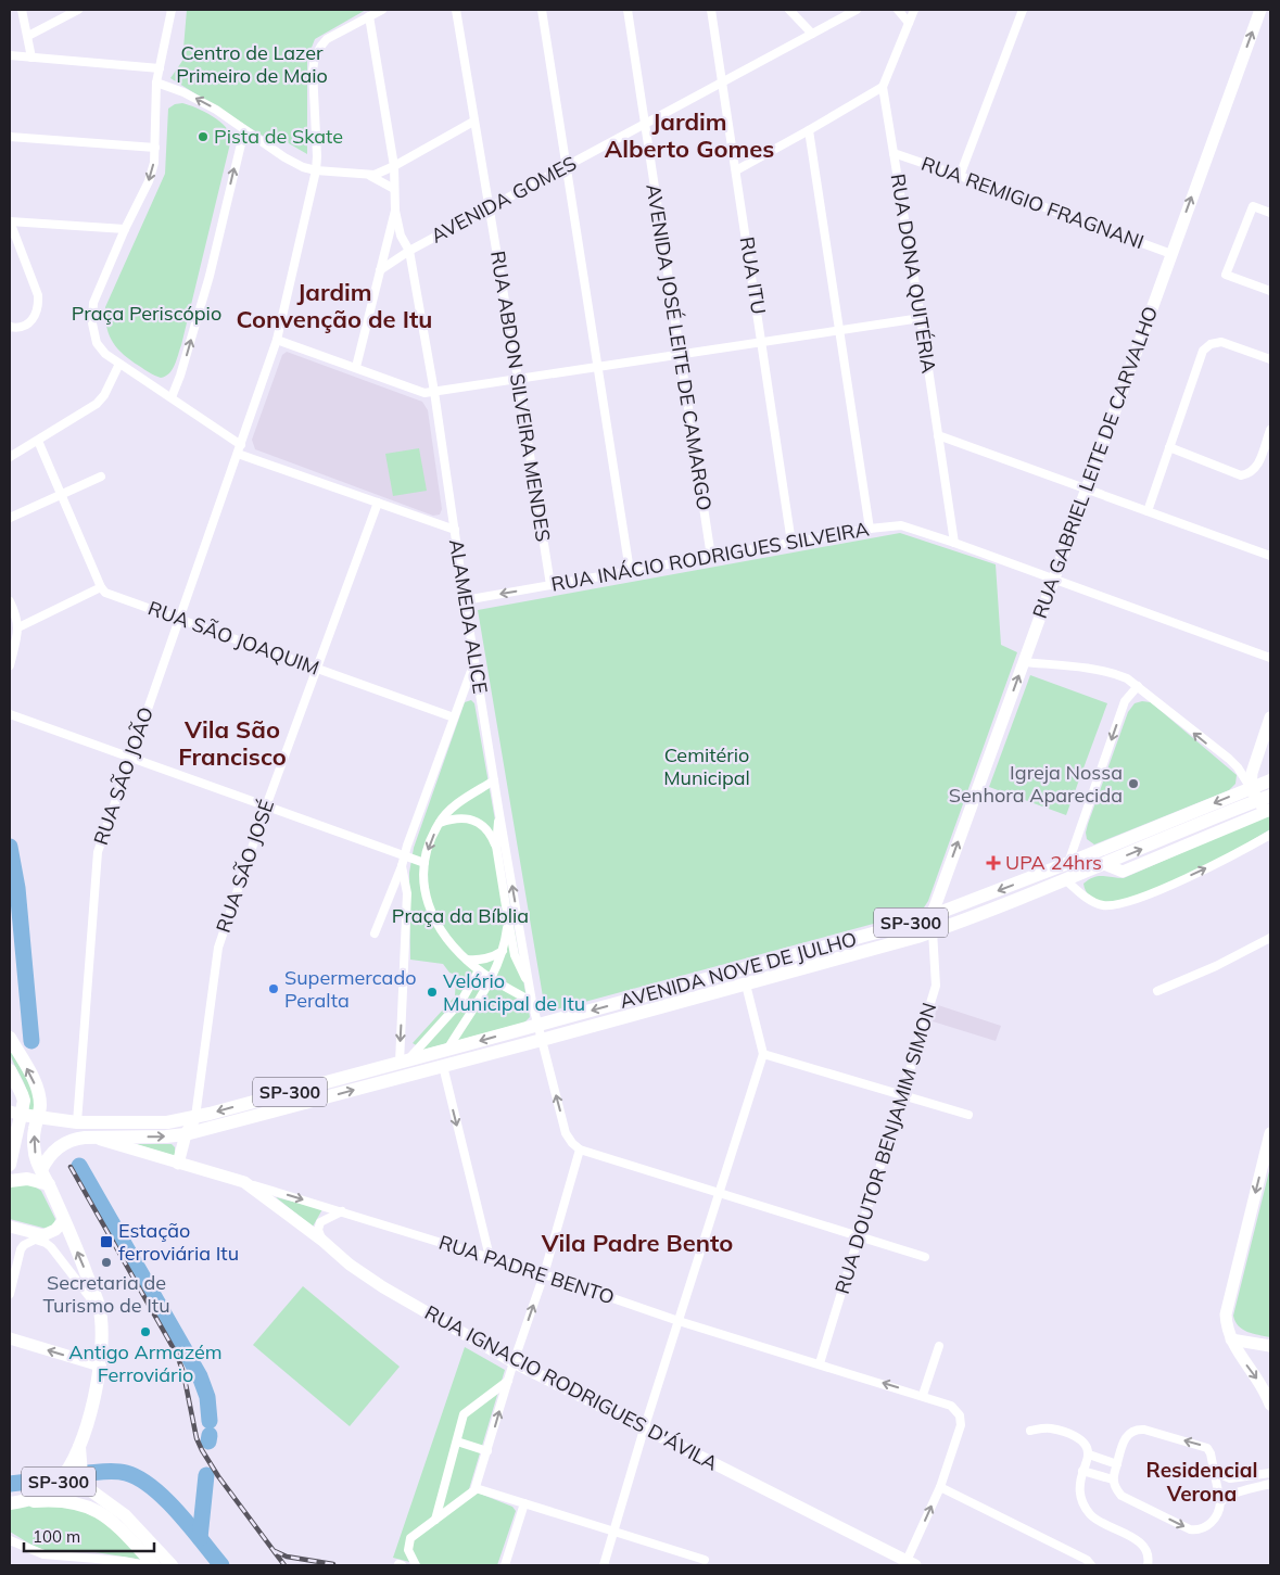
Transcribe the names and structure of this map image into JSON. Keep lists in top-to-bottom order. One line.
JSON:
{"streets":{"main road":["SP-300","AVENIDA NOVE DE JULHO"],"street":["AVENIDA GOMES","RUA REMIGIO FRAGNANI","RUA DONA QUITÉRIA","RUA ITU","AVENIDA JOSÉ LEITE DE CAMARGO","RUA ABDON SILVEIRA MENDES","RUA GABRIEL LEITE DE CARVALHO","RUA INÁCIO RODRIGUES SILVEIRA","ALAMEDA ALICE","RUA SÃO JOAQUIM","RUA SÃO JOÃO","RUA SÃO JOSÉ","RUA DOUTOR BENJAMIM SIMON","RUA PADRE BENTO","RUA IGNACIO RODRIGUES D'ÁVILA"]},"crossings":[["AVENIDA GOMES","RUA ITU"],["AVENIDA GOMES","AVENIDA JOSÉ LEITE DE CAMARGO"],["AVENIDA GOMES","RUA ABDON SILVEIRA MENDES"],["AVENIDA GOMES","ALAMEDA ALICE"],["RUA REMIGIO FRAGNANI","RUA DONA QUITÉRIA"],["RUA REMIGIO FRAGNANI","RUA GABRIEL LEITE DE CARVALHO"],["RUA DONA QUITÉRIA","RUA INÁCIO RODRIGUES SILVEIRA"],["RUA ITU","RUA INÁCIO RODRIGUES SILVEIRA"],["AVENIDA JOSÉ LEITE DE CAMARGO","RUA INÁCIO RODRIGUES SILVEIRA"],["RUA ABDON SILVEIRA MENDES","RUA INÁCIO RODRIGUES SILVEIRA"],["RUA GABRIEL LEITE DE CARVALHO","RUA INÁCIO RODRIGUES SILVEIRA"],["RUA GABRIEL LEITE DE CARVALHO","AVENIDA NOVE DE JULHO"],["RUA INÁCIO RODRIGUES SILVEIRA","ALAMEDA ALICE"],["ALAMEDA ALICE","SP-300"],["ALAMEDA ALICE","AVENIDA NOVE DE JULHO"],["RUA SÃO JOAQUIM","RUA SÃO JOÃO"],["RUA SÃO JOAQUIM","RUA SÃO JOSÉ"],["RUA SÃO JOÃO","SP-300"],["RUA SÃO JOSÉ","SP-300"],["SP-300","AVENIDA NOVE DE JULHO"],["SP-300","RUA PADRE BENTO"],["AVENIDA NOVE DE JULHO","RUA DOUTOR BENJAMIM SIMON"],["RUA DOUTOR BENJAMIM SIMON","RUA PADRE BENTO"],["RUA PADRE BENTO","RUA IGNACIO RODRIGUES D'ÁVILA"]],"one_way":["RUA GABRIEL LEITE DE CARVALHO"],"districts":["Jardim Alberto Gomes","Jardim Convenção de Itu","Vila São Francisco","Vila Padre Bento","Residencial Verona"],"parks":["Centro de Lazer Primeiro de Maio","Praça Periscópio","Cemitério Municipal","Praça da Bíblia"],"places":{"other":["Pista de Skate","Igreja Nossa Senhora Aparecida","Supermercado Peralta","Velório Municipal de Itu","Secretaria de Turismo de Itu","Antigo Armazém Ferroviário"],"health":["UPA 24hrs"],"transit":["Estação ferroviária Itu"]},"scale_bar":"100 m"}
